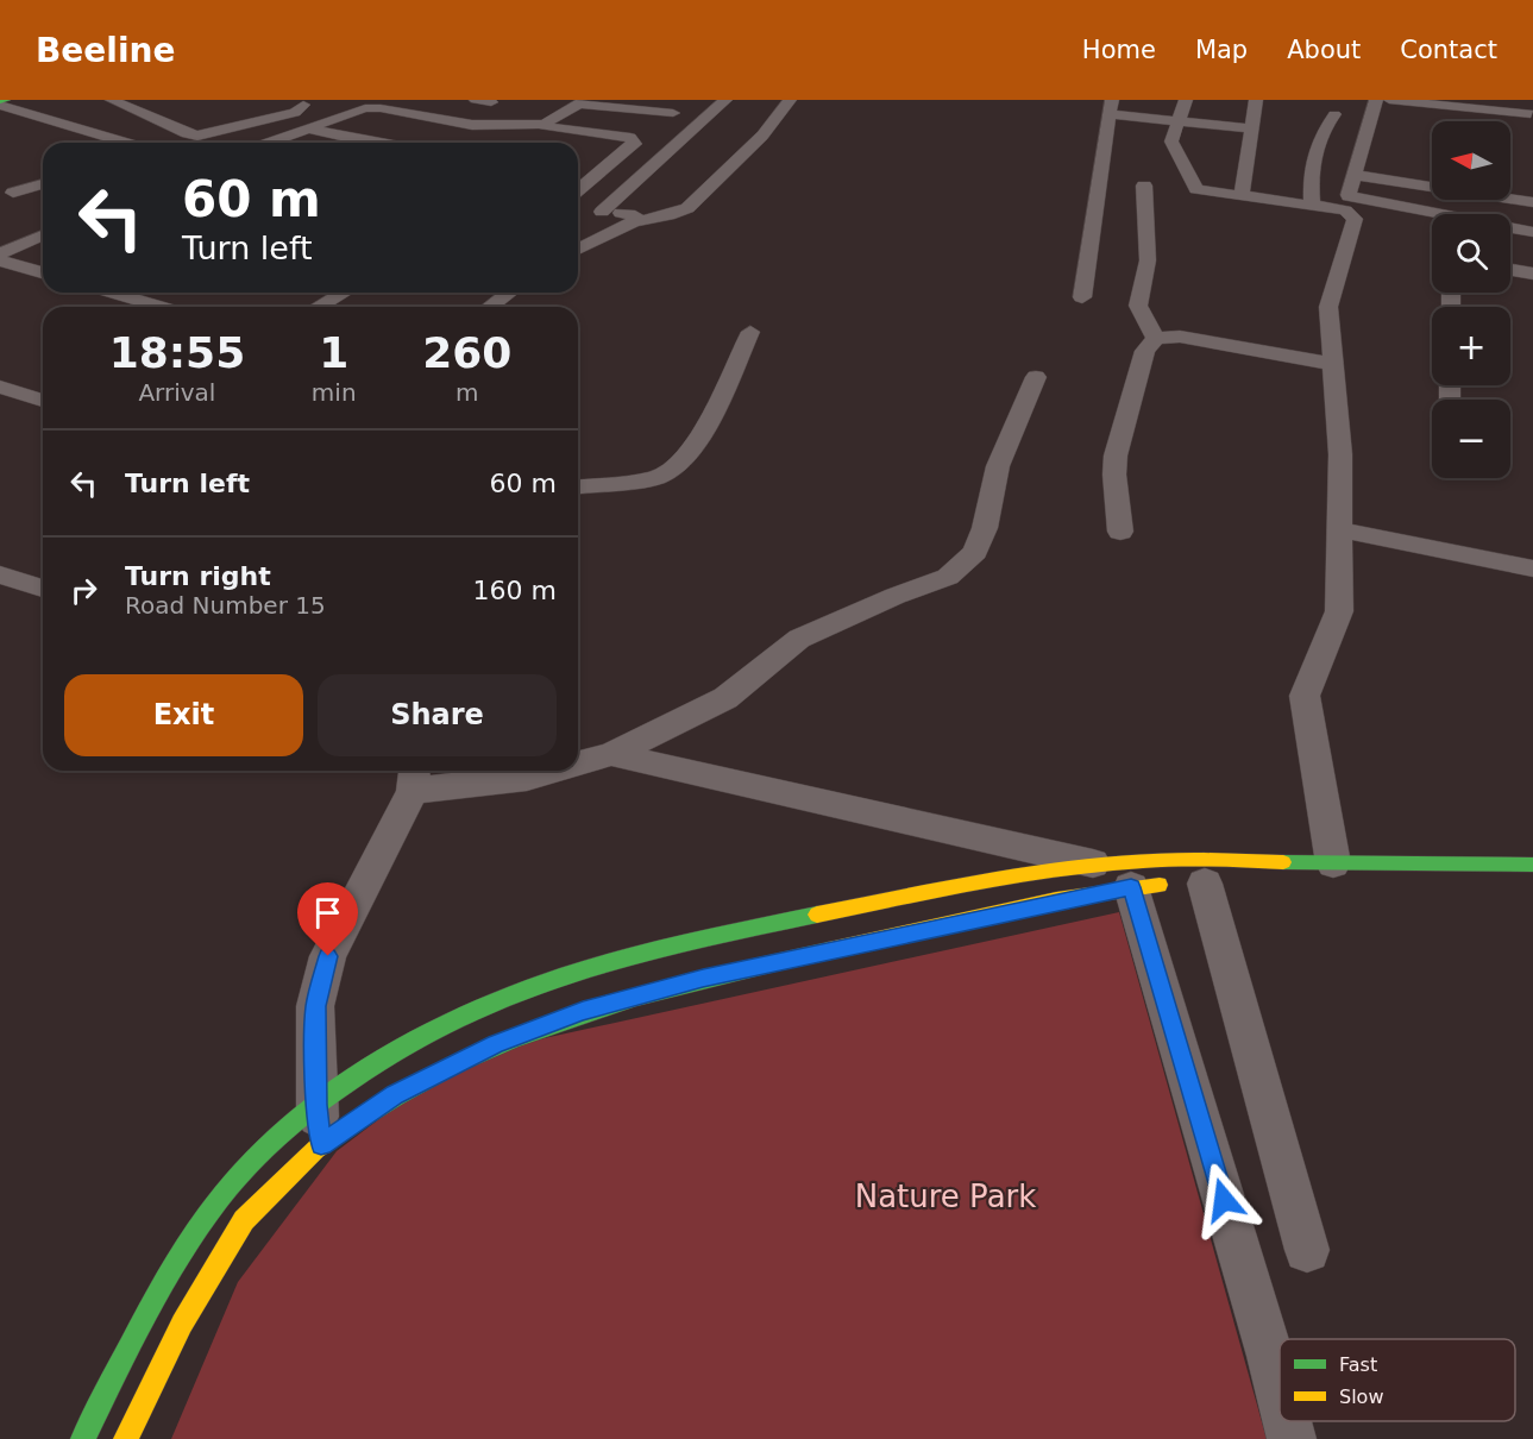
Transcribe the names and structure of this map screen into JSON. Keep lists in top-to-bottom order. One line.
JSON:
{"parks":["Nature Park"],"legend":["Fast","Slow"],"north":"left","page":{"header":"Beeline","nav":["Home","Map","About","Contact"],"map_buttons":["+","−"],"turn":["60 m","Turn left"],"eta":["18:55","Arrival","1","min","260","m"],"list":[{"name":"Turn left","value":"60 m"},{"name":"Turn right","note":"Road Number 15","value":"160 m"}],"buttons":["Exit","Share"]}}
